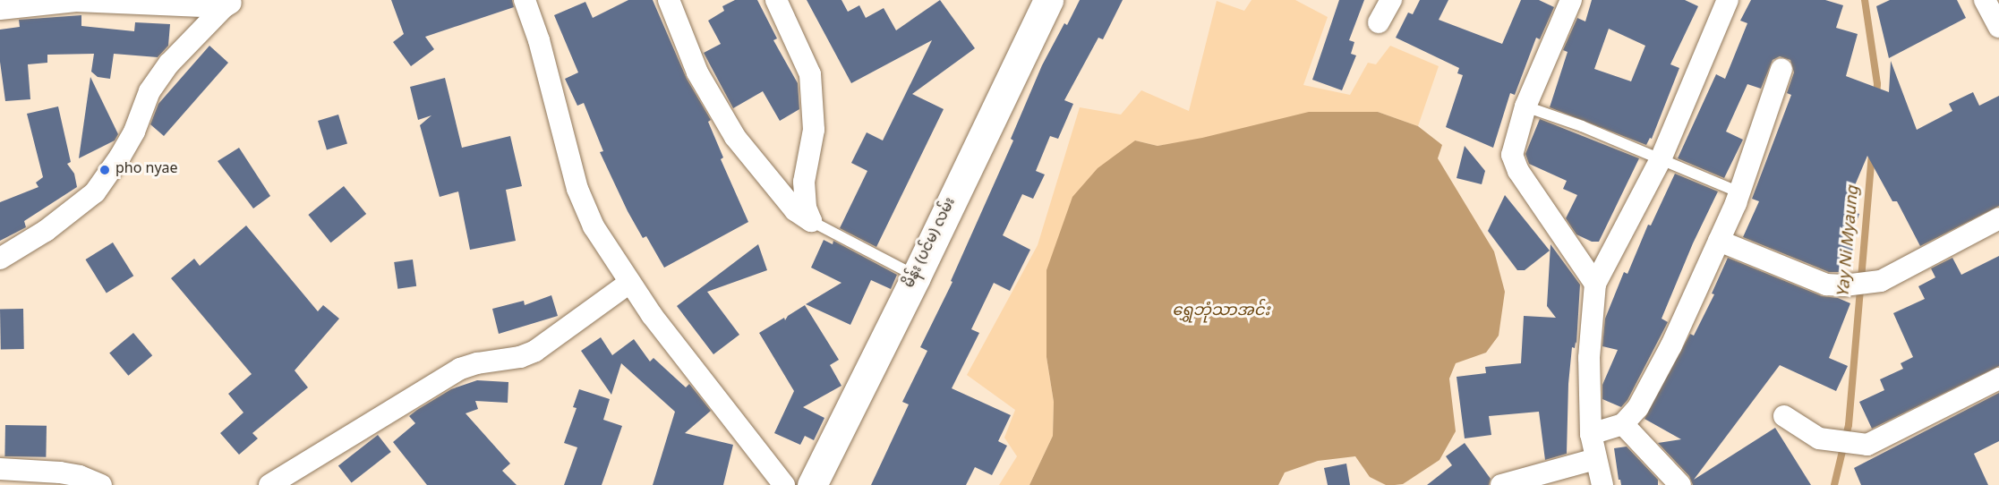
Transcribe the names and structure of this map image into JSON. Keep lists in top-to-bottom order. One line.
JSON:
{"streets":{"main road":["မိန်း (ပင်မ) လမ်း"]},"water":["Yay Ni Myaung","ရွှေဘုံသာအင်း"],"places":["pho nyae"]}
